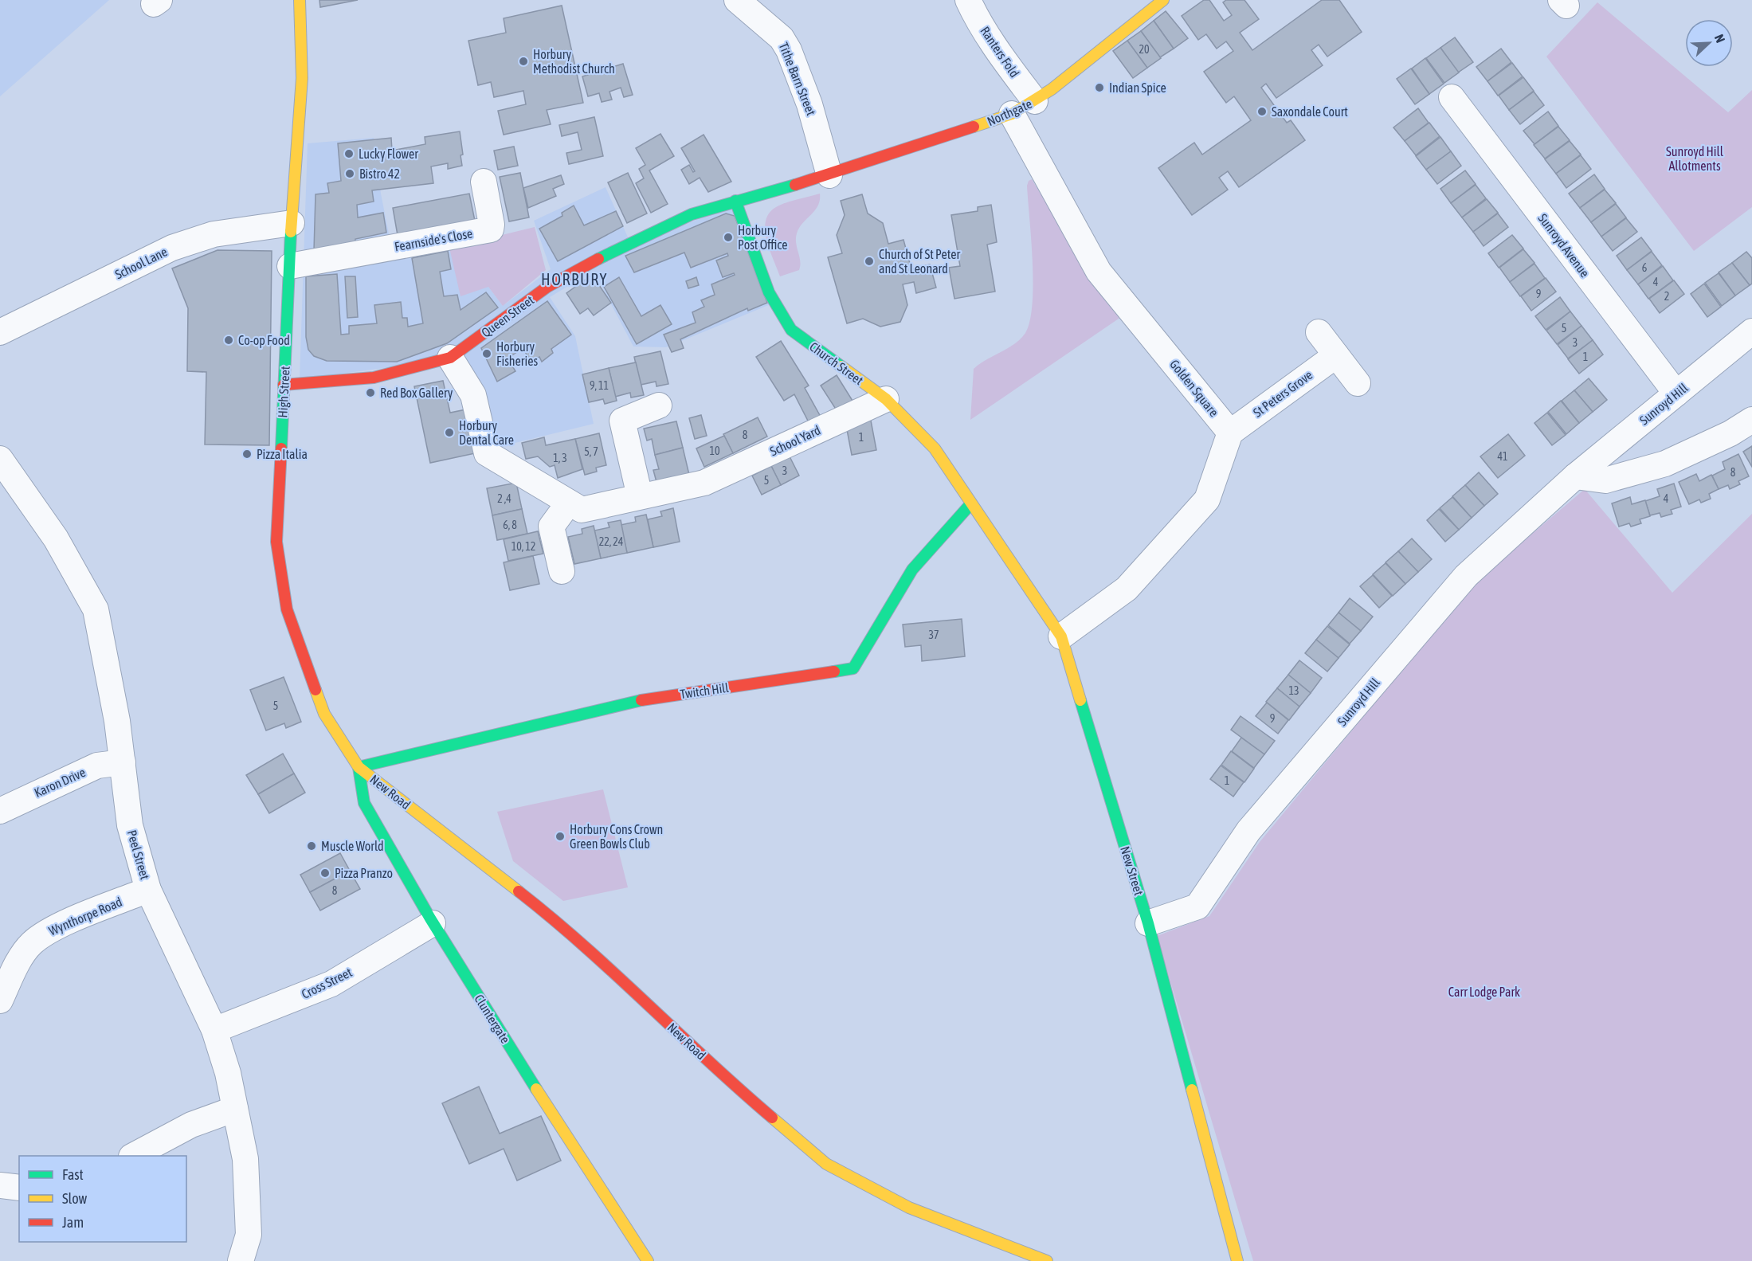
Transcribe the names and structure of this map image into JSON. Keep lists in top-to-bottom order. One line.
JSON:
{"streets":{"street":["Ranters Fold","Tithe Barn Street","Northgate","Fearnside's Close","Sunroyd Avenue","School Lane","Queen Street","Church Street","Golden Square","High Street","St Peters Grove","Sunroyd Hill","School Yard","Twitch Hill","Karon Drive","New Road","Peel Street","New Street","Wynthorpe Road","Cross Street","Cluntergate"]},"crossings":[["Ranters Fold","Northgate"],["Tithe Barn Street","Northgate"],["Tithe Barn Street","Queen Street"],["Northgate","Queen Street"],["Northgate","Golden Square"],["Fearnside's Close","High Street"],["Sunroyd Avenue","Sunroyd Hill"],["School Lane","High Street"],["Queen Street","Church Street"],["Queen Street","High Street"],["Queen Street","School Yard"],["Church Street","School Yard"],["Church Street","Twitch Hill"],["Church Street","New Street"],["Golden Square","St Peters Grove"],["High Street","Twitch Hill"],["High Street","New Road"],["High Street","Cluntergate"],["Sunroyd Hill","New Street"],["Twitch Hill","New Road"],["Twitch Hill","New Street"],["Twitch Hill","Cluntergate"],["Karon Drive","Peel Street"],["New Road","Cluntergate"],["Peel Street","Wynthorpe Road"],["Peel Street","Cross Street"],["Cross Street","Cluntergate"]],"districts":["HORBURY"],"parks":["Sunroyd Hill Allotments","Carr Lodge Park"],"places":["Horbury Methodist Church","Indian Spice","Saxondale Court","Lucky Flower","Bistro 42","Horbury Post Office","Church of St Peter and St Leonard","Co-op Food","Horbury Fisheries","Red Box Gallery","Horbury Dental Care","Pizza Italia","Horbury Cons Crown Green Bowls Club","Muscle World","Pizza Pranzo"],"house_numbers":["20","6","4","9","2","5","3","1","9, 11","8","1","10","5, 7","41","1, 3","3","8","5","2 ,4","4","6, 8","22, 24","10, 12","37","13","5","9","1","8"],"legend":["Fast","Slow","Jam"],"north":"top right"}
